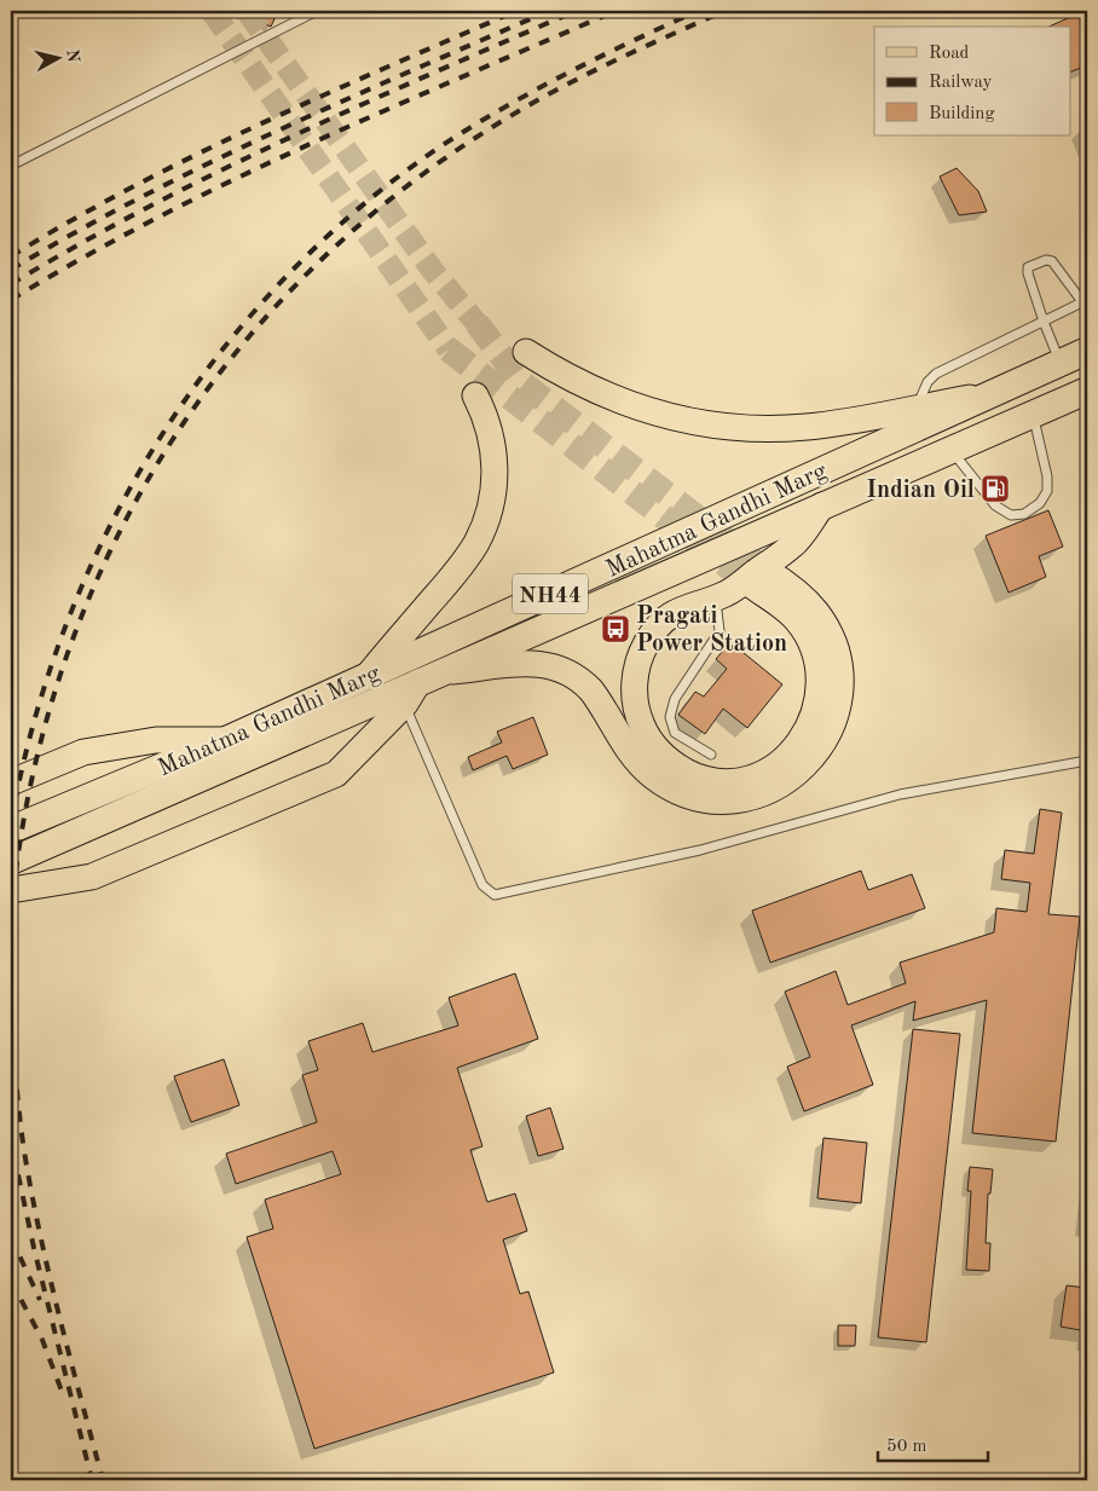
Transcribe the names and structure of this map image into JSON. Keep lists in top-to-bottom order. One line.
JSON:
{"streets":{"highway":["Mahatma Gandhi Marg","NH44"]},"places":{"fuel station":["Indian Oil"],"bus stop":["Pragati Power Station"]},"legend":["Road","Railway","Building"],"scale_bar":"50 m","north":"right"}
